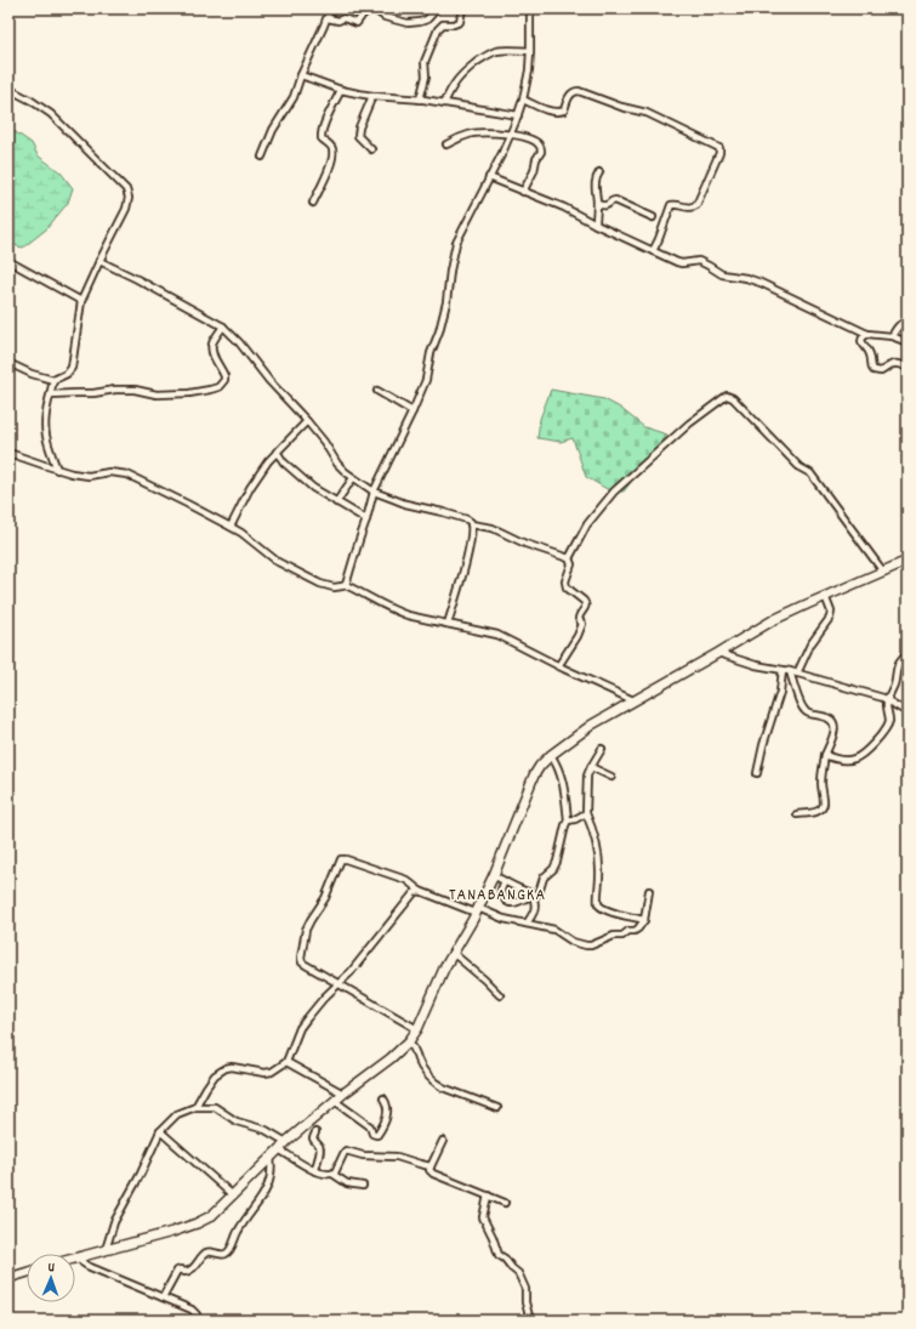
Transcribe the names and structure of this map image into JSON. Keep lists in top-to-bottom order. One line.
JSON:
{"districts":["TANABANGKA"],"north":"top"}
